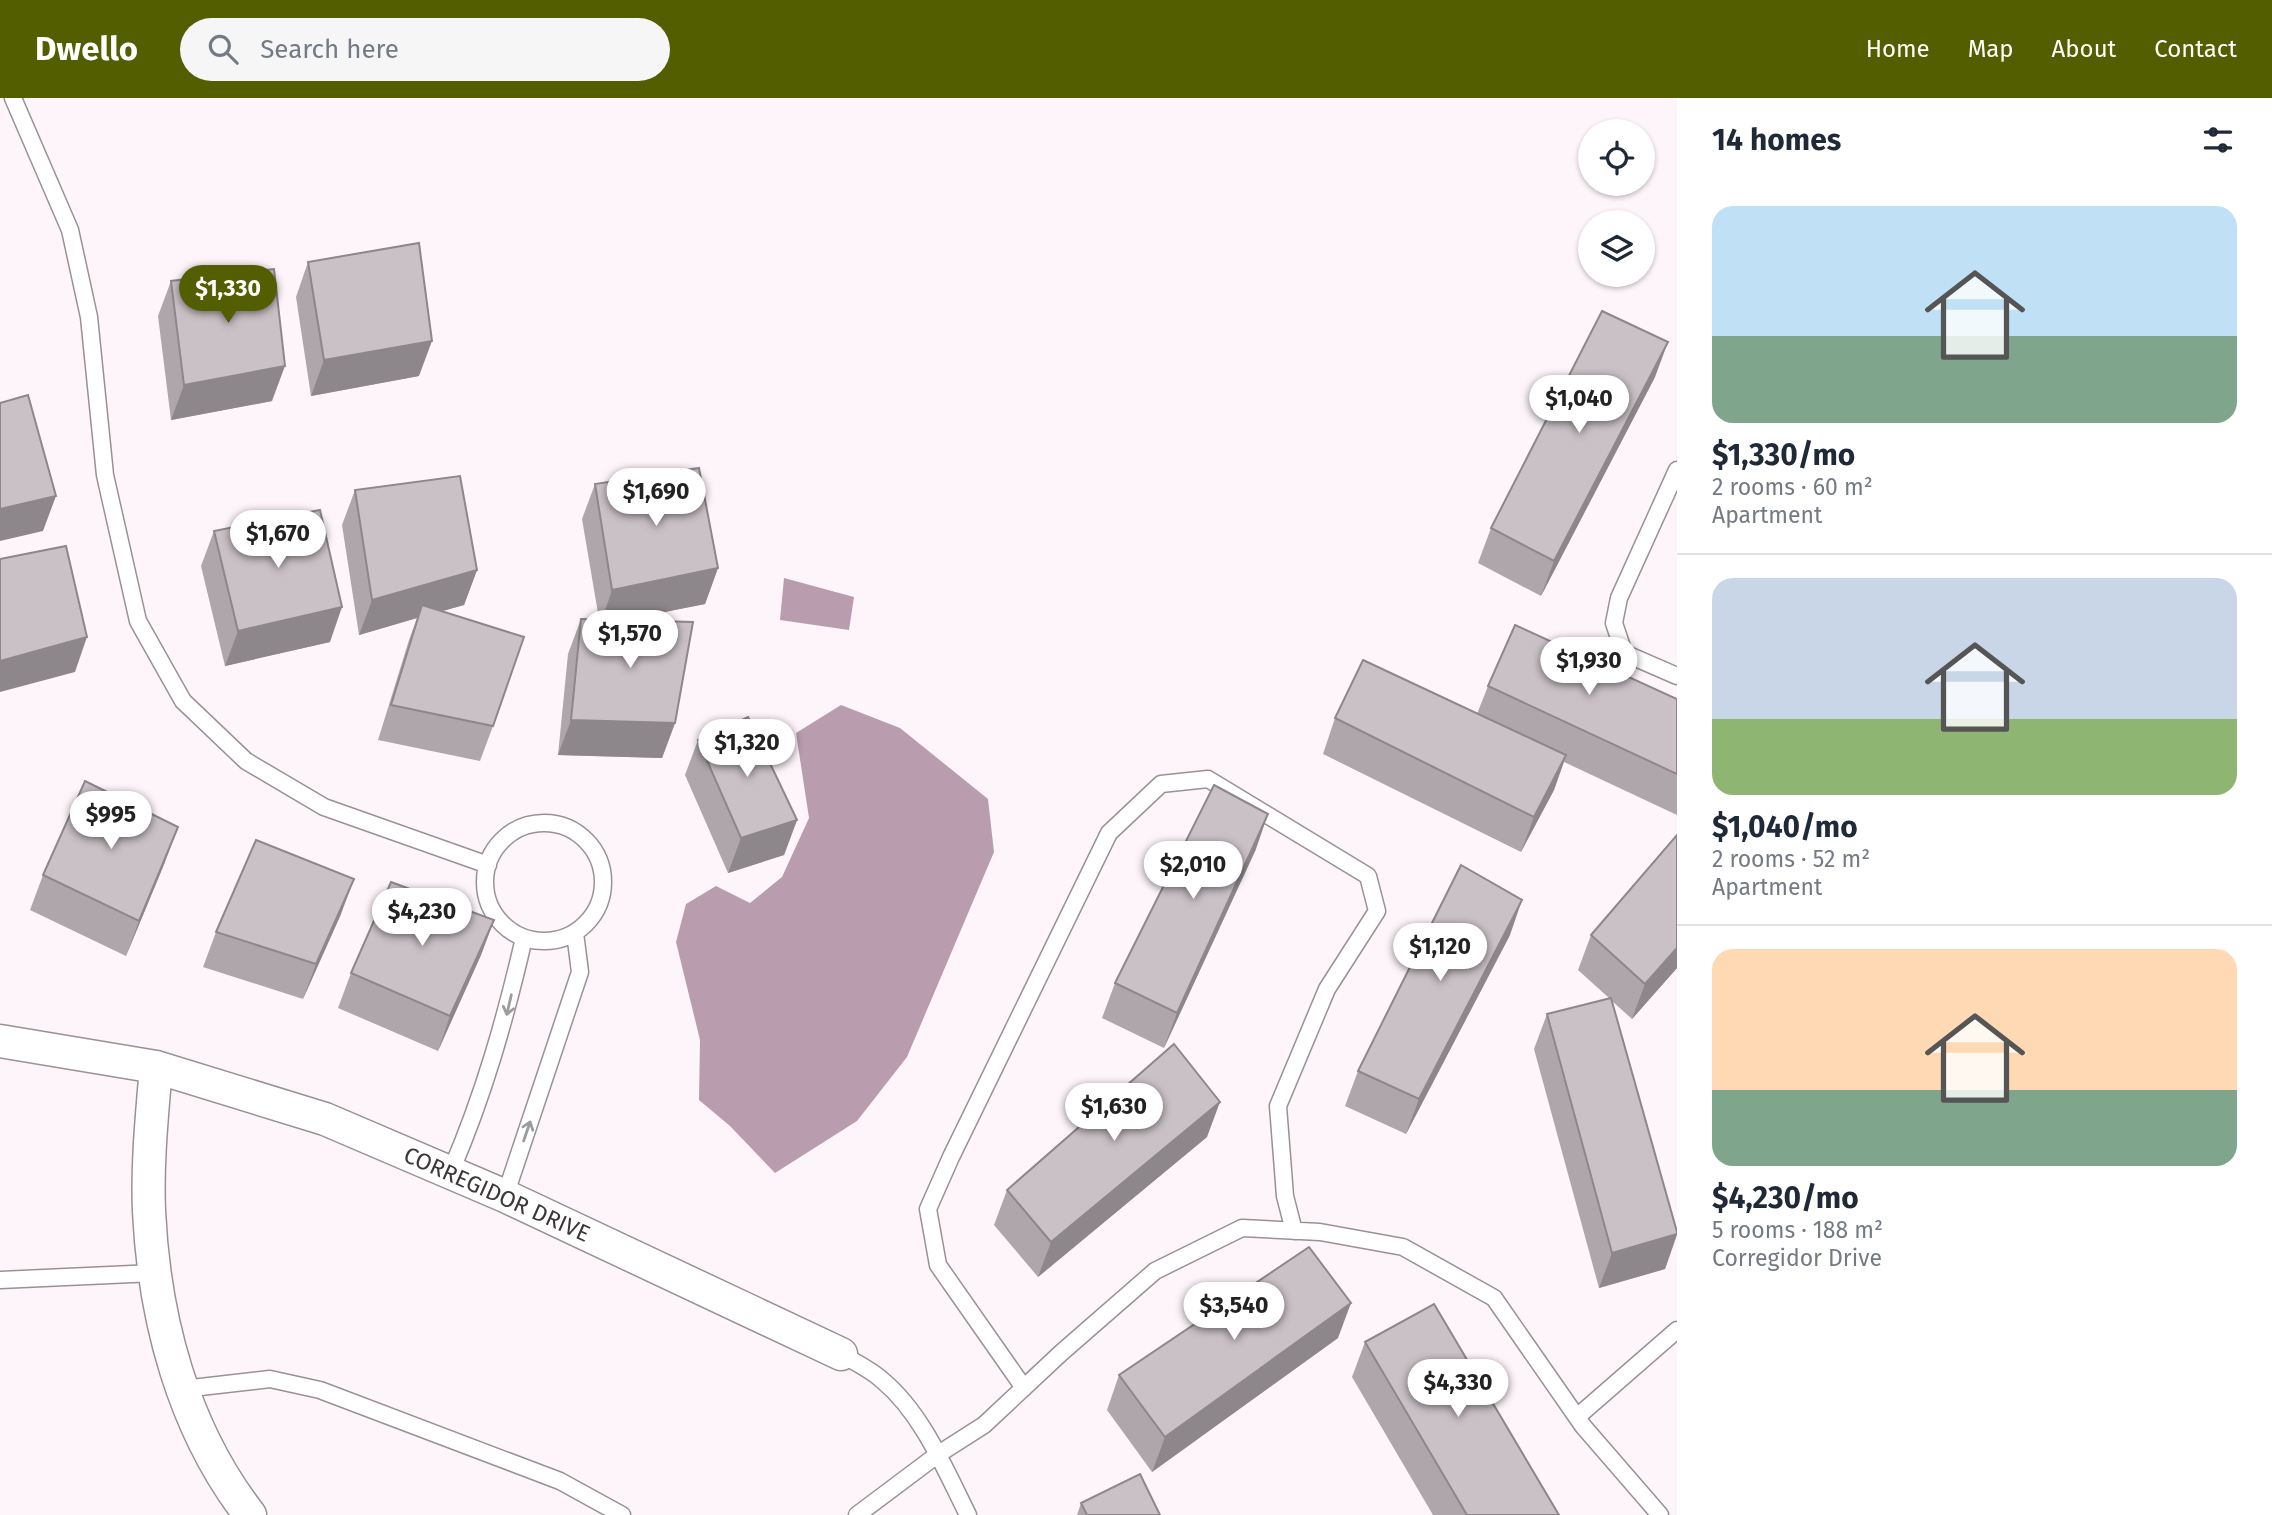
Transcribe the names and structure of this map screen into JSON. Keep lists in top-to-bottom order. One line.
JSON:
{"streets":{"street":["CORREGIDOR DRIVE"]},"page":{"header":"Dwello","search":"Search here","nav":["Home","Map","About","Contact"],"heading":"14 homes","list":[{"name":"$1,330/mo","note":"2 rooms · 60 m² · Apartment"},{"name":"$1,040/mo","note":"2 rooms · 52 m² · Apartment"},{"name":"$4,230/mo","note":"5 rooms · 188 m² · Corregidor Drive"}],"price":["$1,330","$1,040","$1,690","$1,670","$1,570","$1,930","$1,320","$995","$2,010","$4,230","$1,120","$1,630","$3,540","$4,330"]}}
